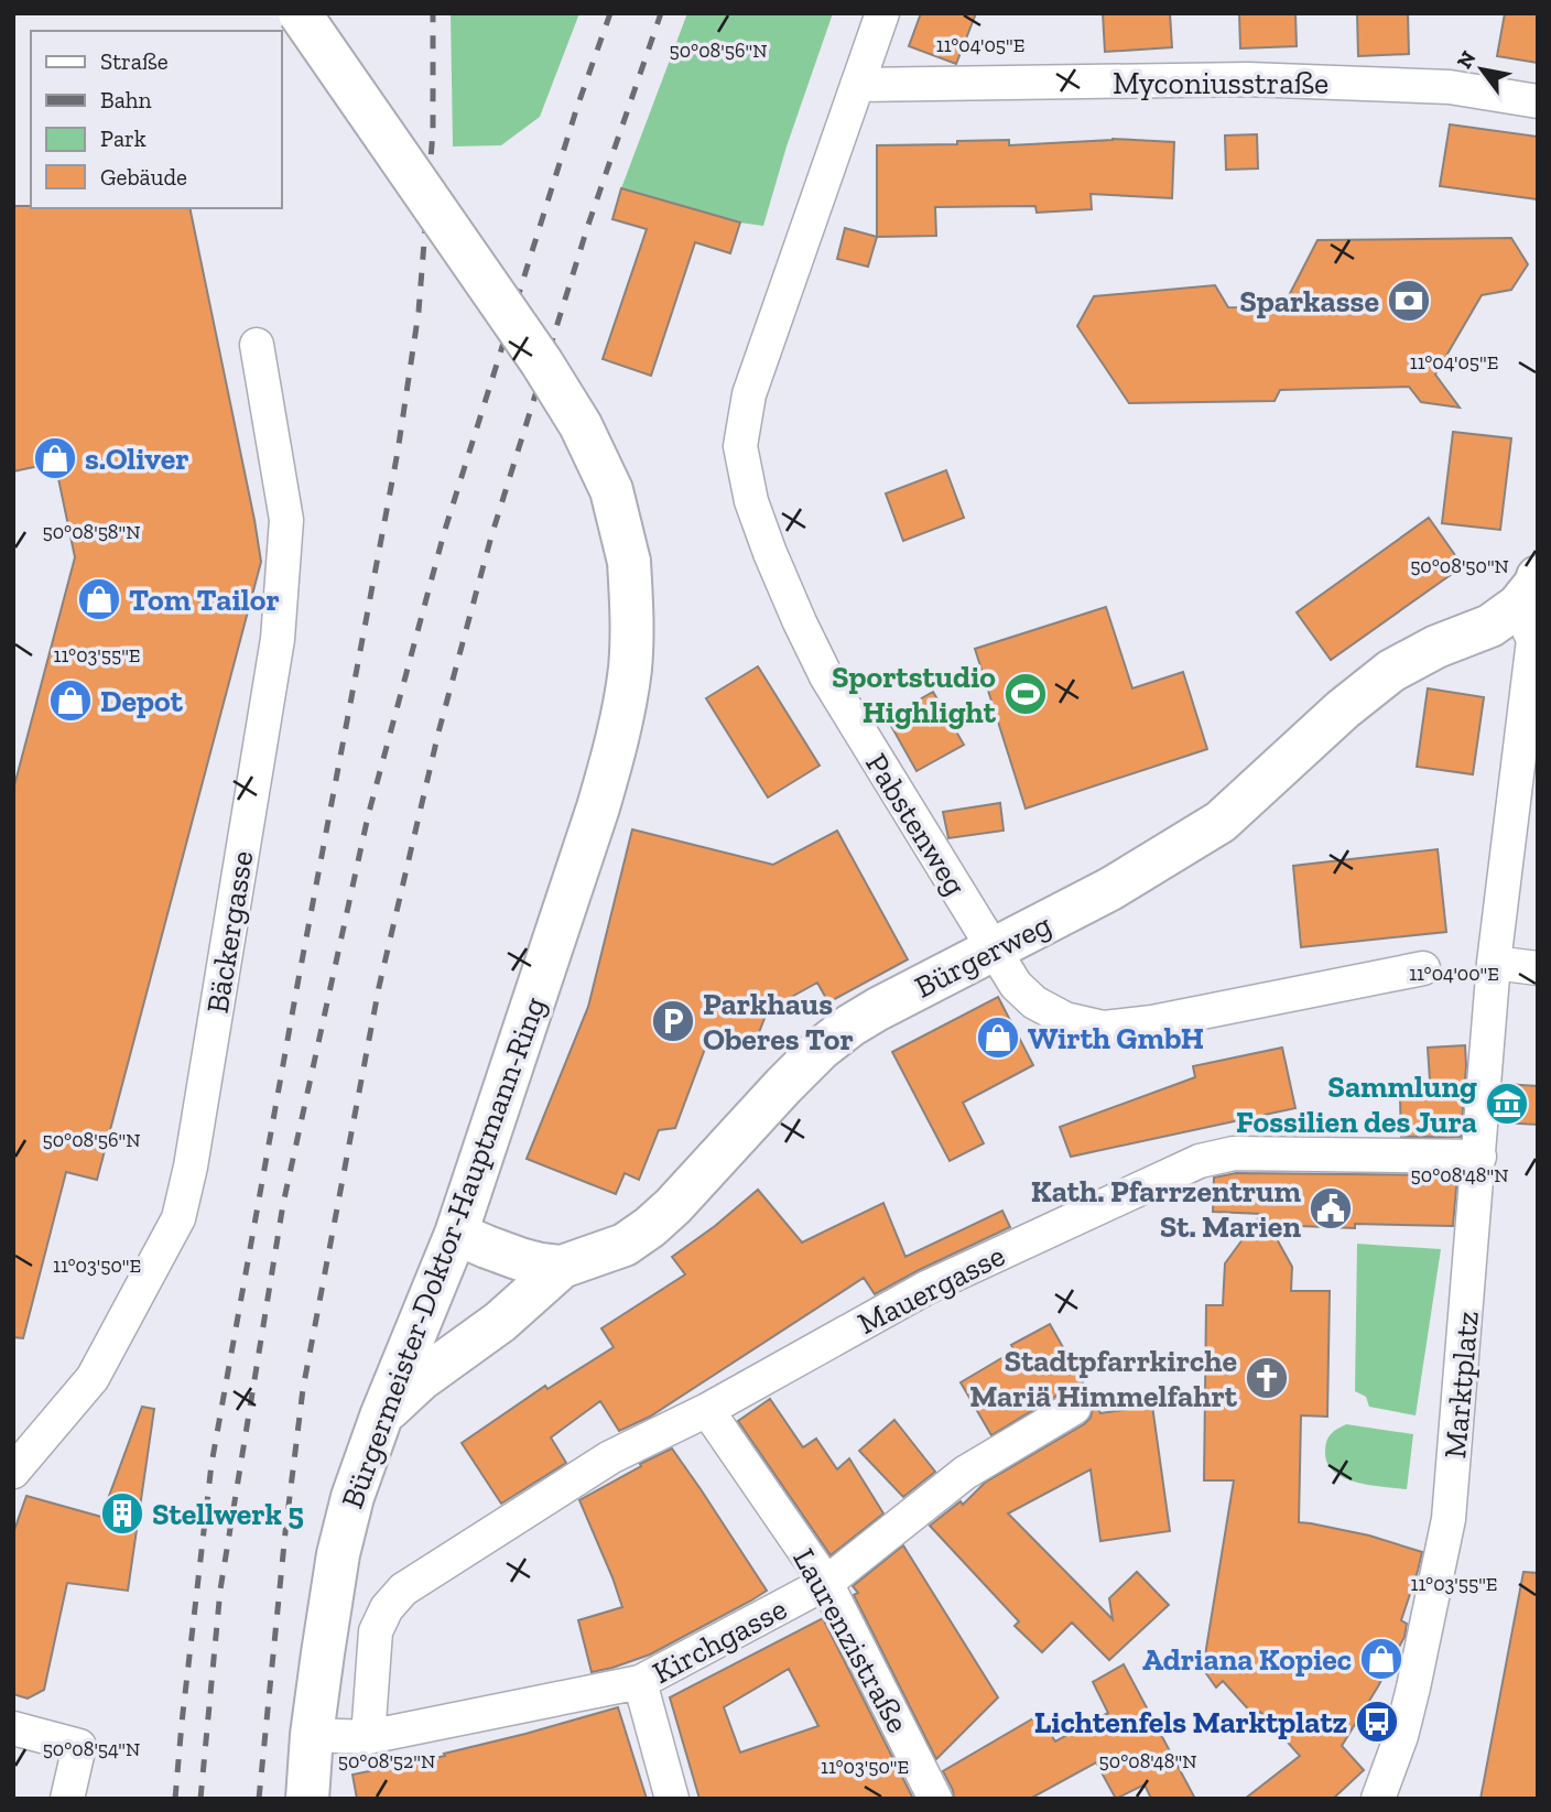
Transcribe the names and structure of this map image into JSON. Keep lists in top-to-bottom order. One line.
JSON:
{"streets":{"street":["Myconiusstraße","Pabstenweg","Bäckergasse","Bürgerweg","Bürgermeister-Doktor-Hauptmann-Ring","Mauergasse","Marktplatz","Kirchgasse","Laurenzistraße"]},"crossings":[["Myconiusstraße","Pabstenweg"],["Pabstenweg","Bürgerweg"],["Bürgerweg","Bürgermeister-Doktor-Hauptmann-Ring"],["Bürgerweg","Marktplatz"],["Bürgermeister-Doktor-Hauptmann-Ring","Kirchgasse"],["Mauergasse","Marktplatz"],["Mauergasse","Kirchgasse"],["Mauergasse","Laurenzistraße"],["Kirchgasse","Laurenzistraße"]],"places":{"bank":["Sparkasse"],"shop":["s.Oliver","Tom Tailor","Depot","Wirth GmbH","Adriana Kopiec"],"sports":["Sportstudio Highlight"],"parking":["Parkhaus Oberes Tor"],"museum":["Sammlung Fossilien des Jura"],"public building":["Kath. Pfarrzentrum St. Marien"],"church":["Stadtpfarrkirche Mariä Himmelfahrt"],"building":["Stellwerk 5"],"bus stop":["Lichtenfels Marktplatz"]},"legend":["Straße","Bahn","Park","Gebäude"],"north":"top left","coordinates":["11°04'05\"E","50°08'56\"N","50°08'58\"N","50°08'50\"N","11°03'55\"E","11°04'00\"E","50°08'48\"N","11°03'50\"E","50°08'54\"N","50°08'52\"N"]}
